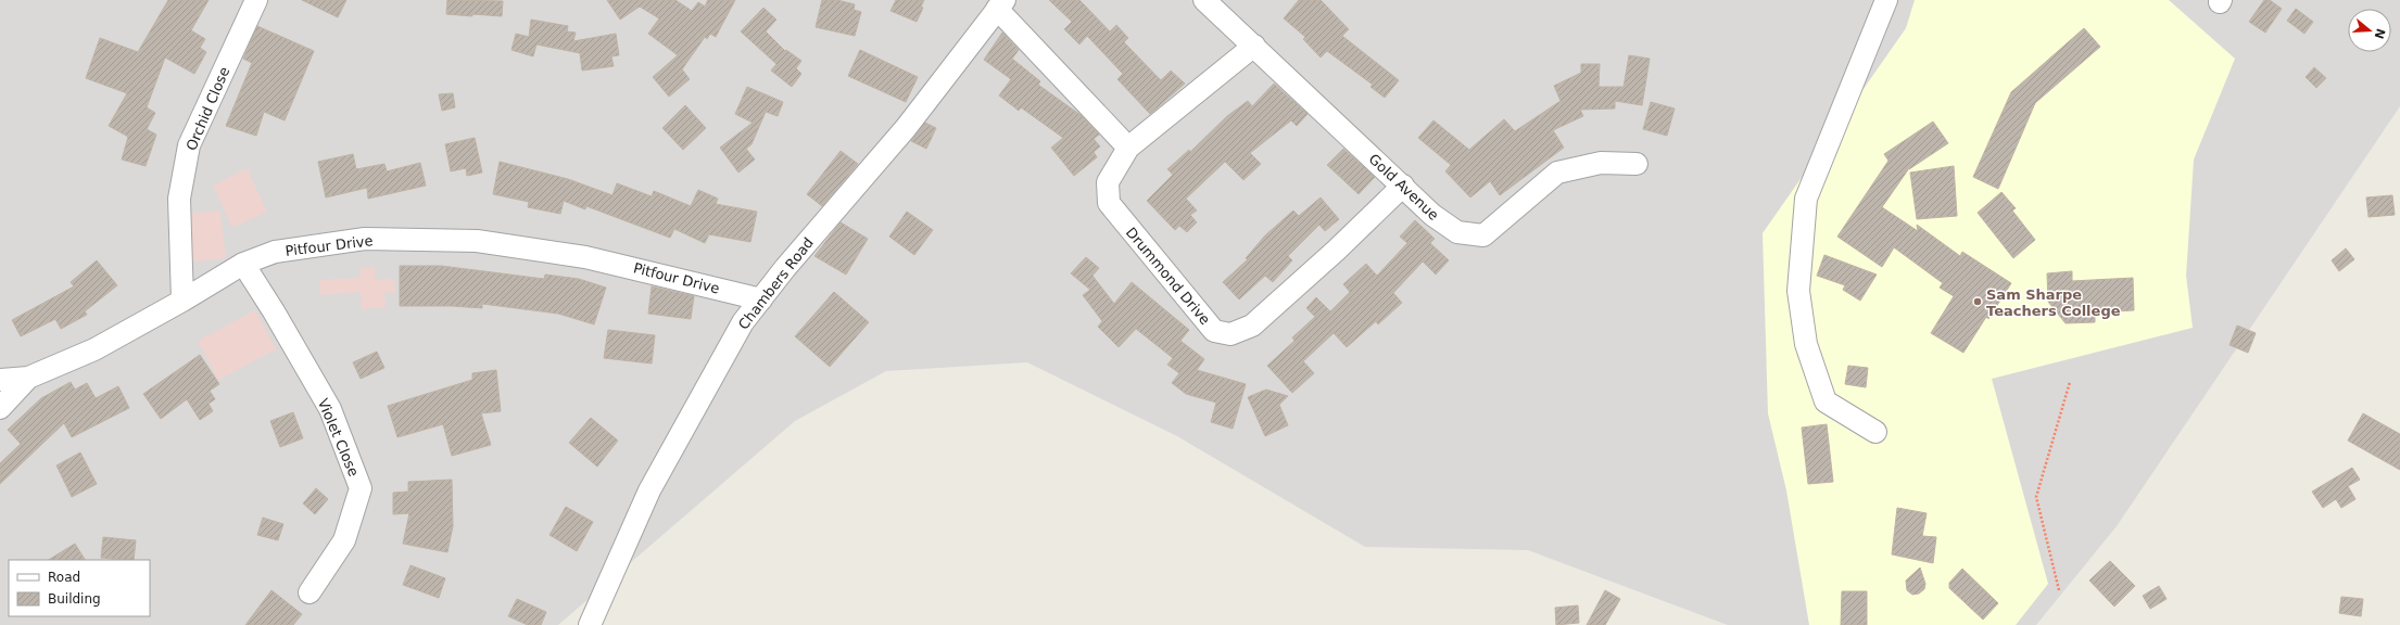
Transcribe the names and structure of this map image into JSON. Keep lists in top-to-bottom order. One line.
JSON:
{"streets":{"street":["Orchid Close","Gold Avenue","Pitfour Drive","Drummond Drive","Chambers Road","Violet Close"]},"crossings":[["Orchid Close","Pitfour Drive"],["Gold Avenue","Drummond Drive"],["Pitfour Drive","Chambers Road"],["Pitfour Drive","Violet Close"]],"places":["Sam Sharpe Teachers College"],"legend":["Road","Building"],"north":"right"}
